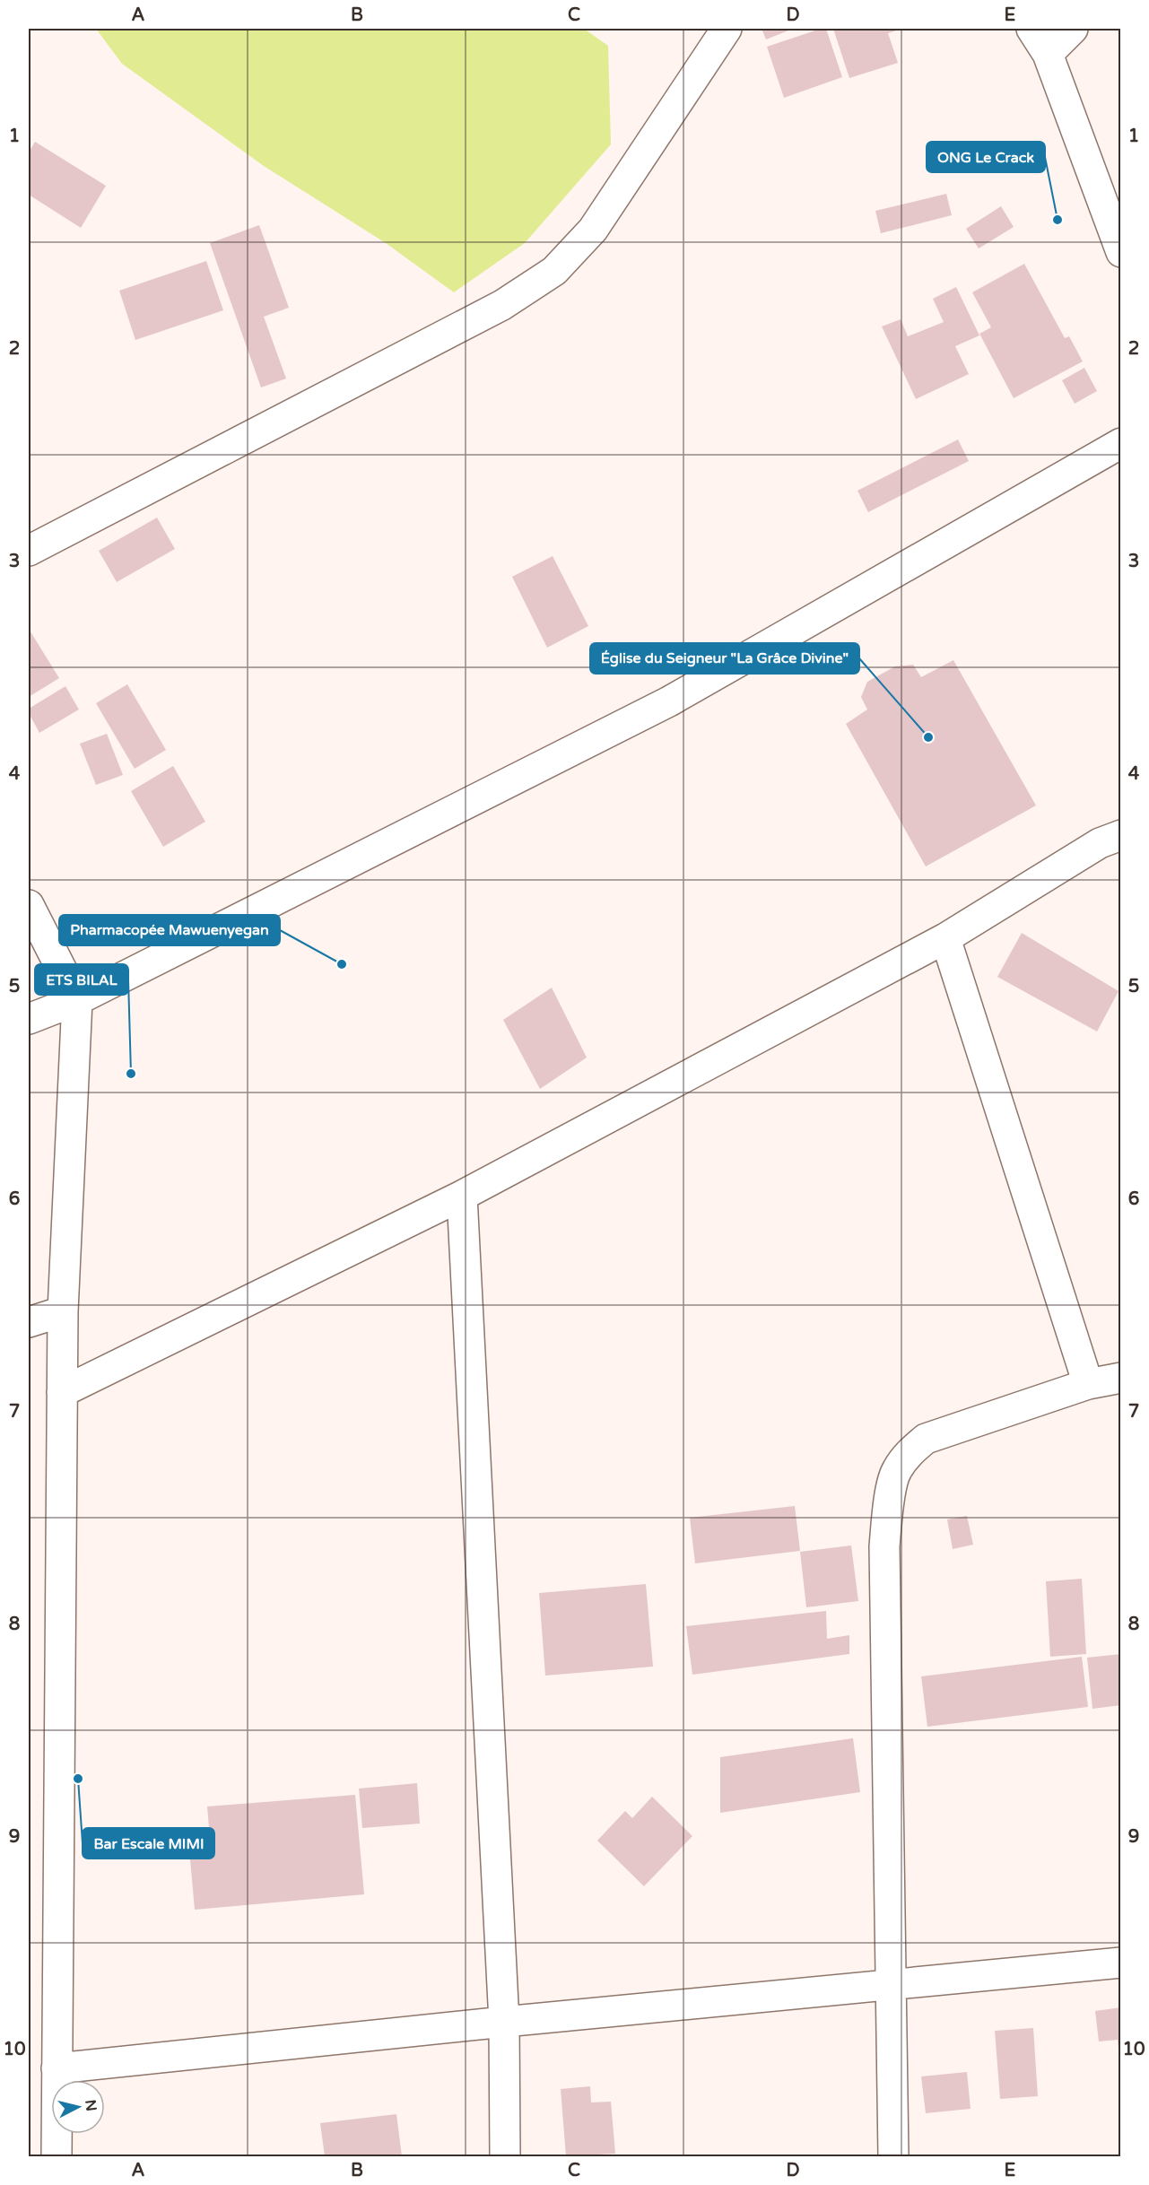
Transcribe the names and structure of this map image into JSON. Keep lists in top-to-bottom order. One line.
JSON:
{"places":["ONG Le Crack","Église du Seigneur \"La Grâce Divine\"","Pharmacopée Mawuenyegan","ETS BILAL","Bar Escale MIMI"],"north":"right","grid":{"columns":["A","B","C","D","E"],"rows":["1","2","3","4","5","6","7","8","9","10"]}}
